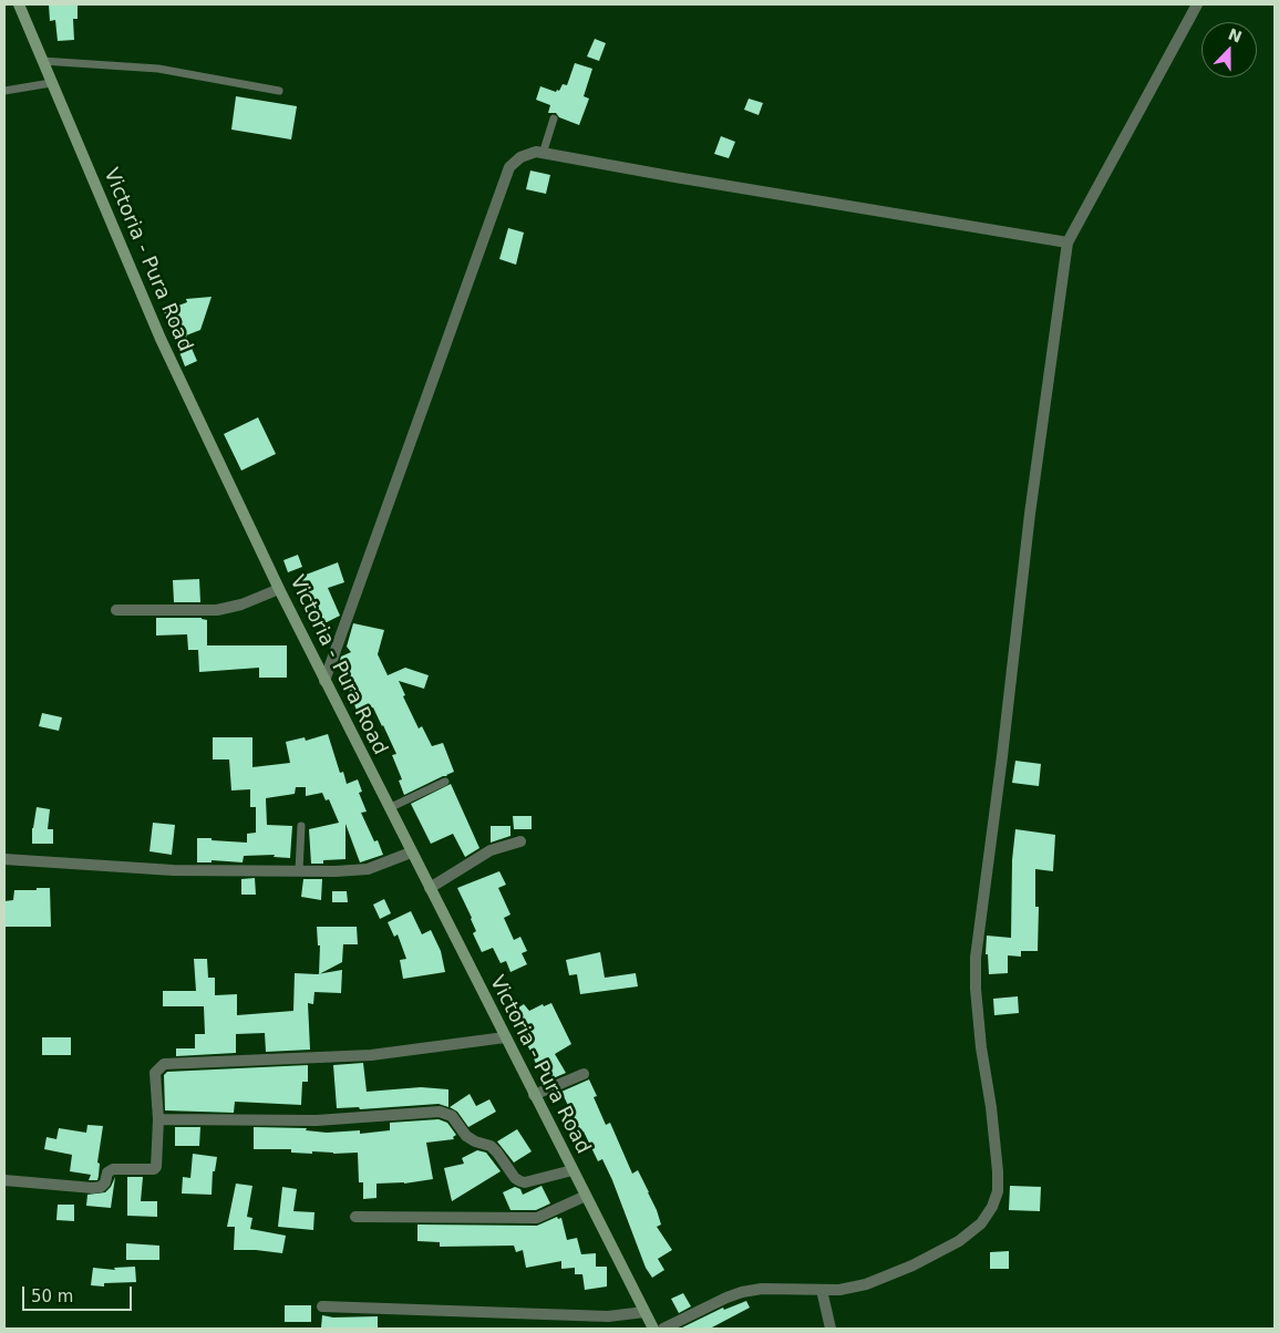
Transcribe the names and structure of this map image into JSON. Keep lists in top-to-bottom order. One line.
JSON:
{"streets":{"main road":["Victoria - Pura Road"]},"scale_bar":"50 m","north":"top"}
